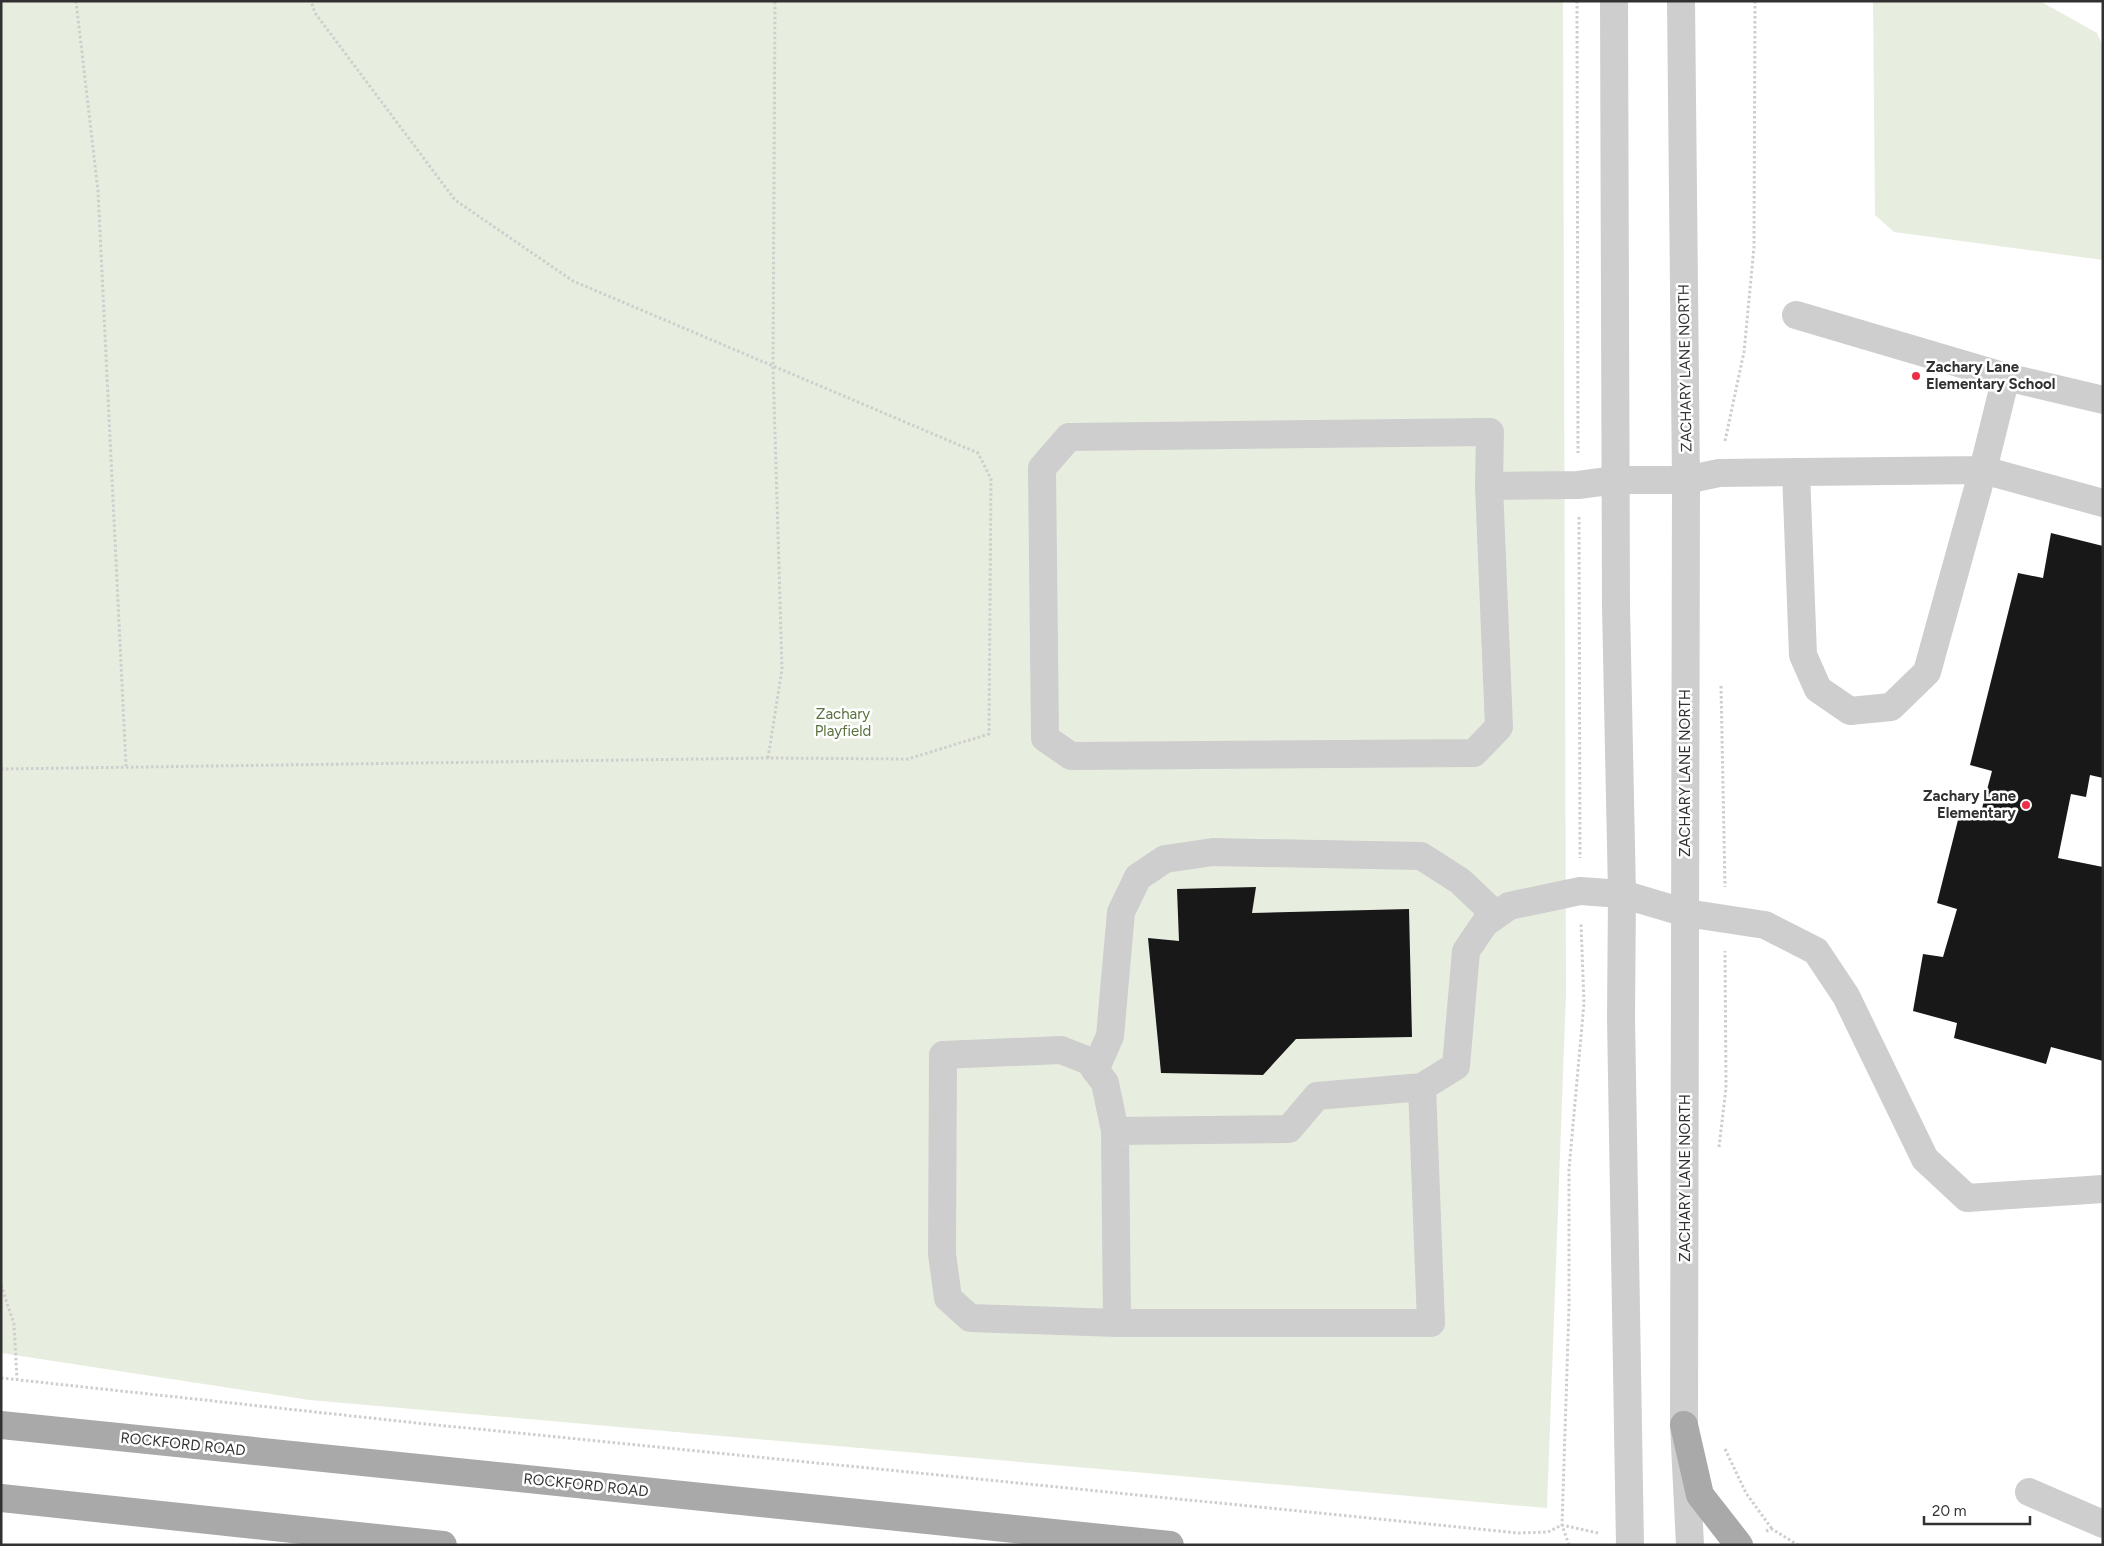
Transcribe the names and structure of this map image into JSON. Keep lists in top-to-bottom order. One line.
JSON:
{"streets":{"main road":["ROCKFORD ROAD"],"street":["ZACHARY LANE NORTH"]},"parks":["Zachary Playfield"],"places":["Zachary Lane Elementary School","Zachary Lane Elementary"],"scale_bar":"20 m"}
